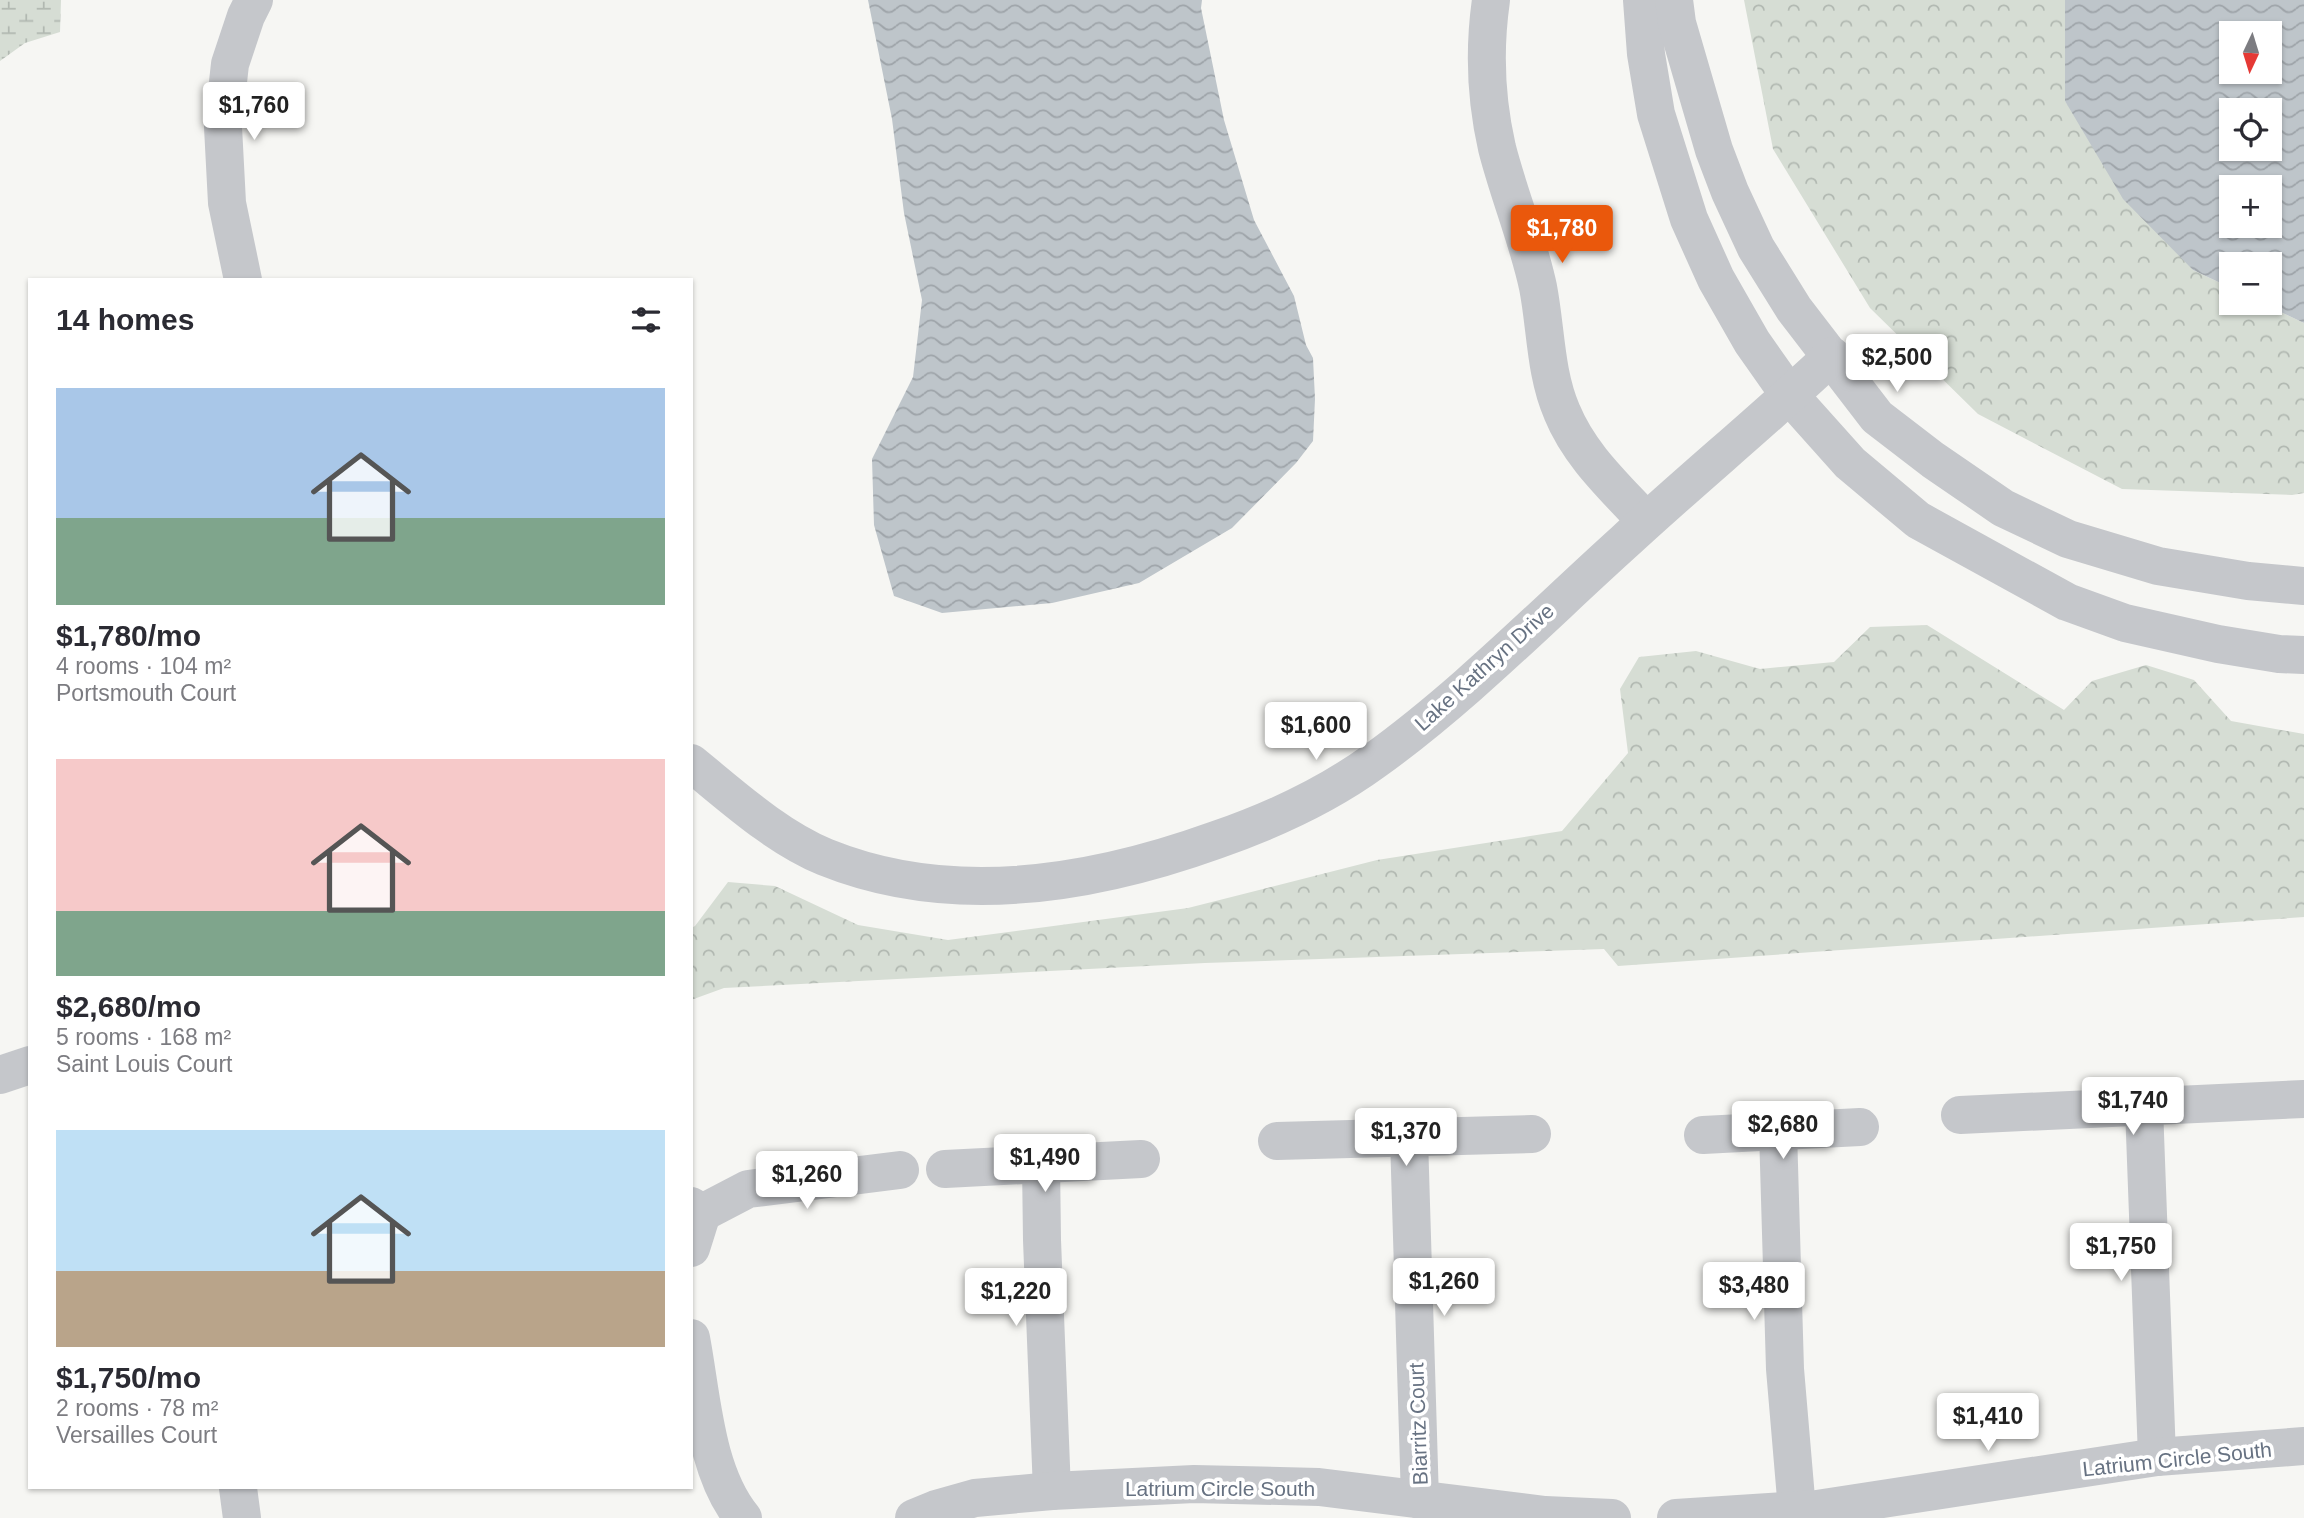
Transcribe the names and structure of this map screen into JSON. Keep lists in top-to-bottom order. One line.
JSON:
{"streets":{"street":["Lake Kathryn Drive","Biarritz Court","Latrium Circle South"]},"crossings":[["Biarritz Court","Latrium Circle South"]],"north":"bottom","page":{"map_buttons":["+","−"],"price":["$1,760","$1,780","$2,500","$1,600","$1,740","$2,680","$1,370","$1,490","$1,260","$1,750","$1,260","$3,480","$1,220","$1,410"],"heading":"14 homes","list":[{"name":"$1,780/mo","note":"4 rooms · 104 m² · Portsmouth Court"},{"name":"$2,680/mo","note":"5 rooms · 168 m² · Saint Louis Court"},{"name":"$1,750/mo","note":"2 rooms · 78 m² · Versailles Court"}]}}
